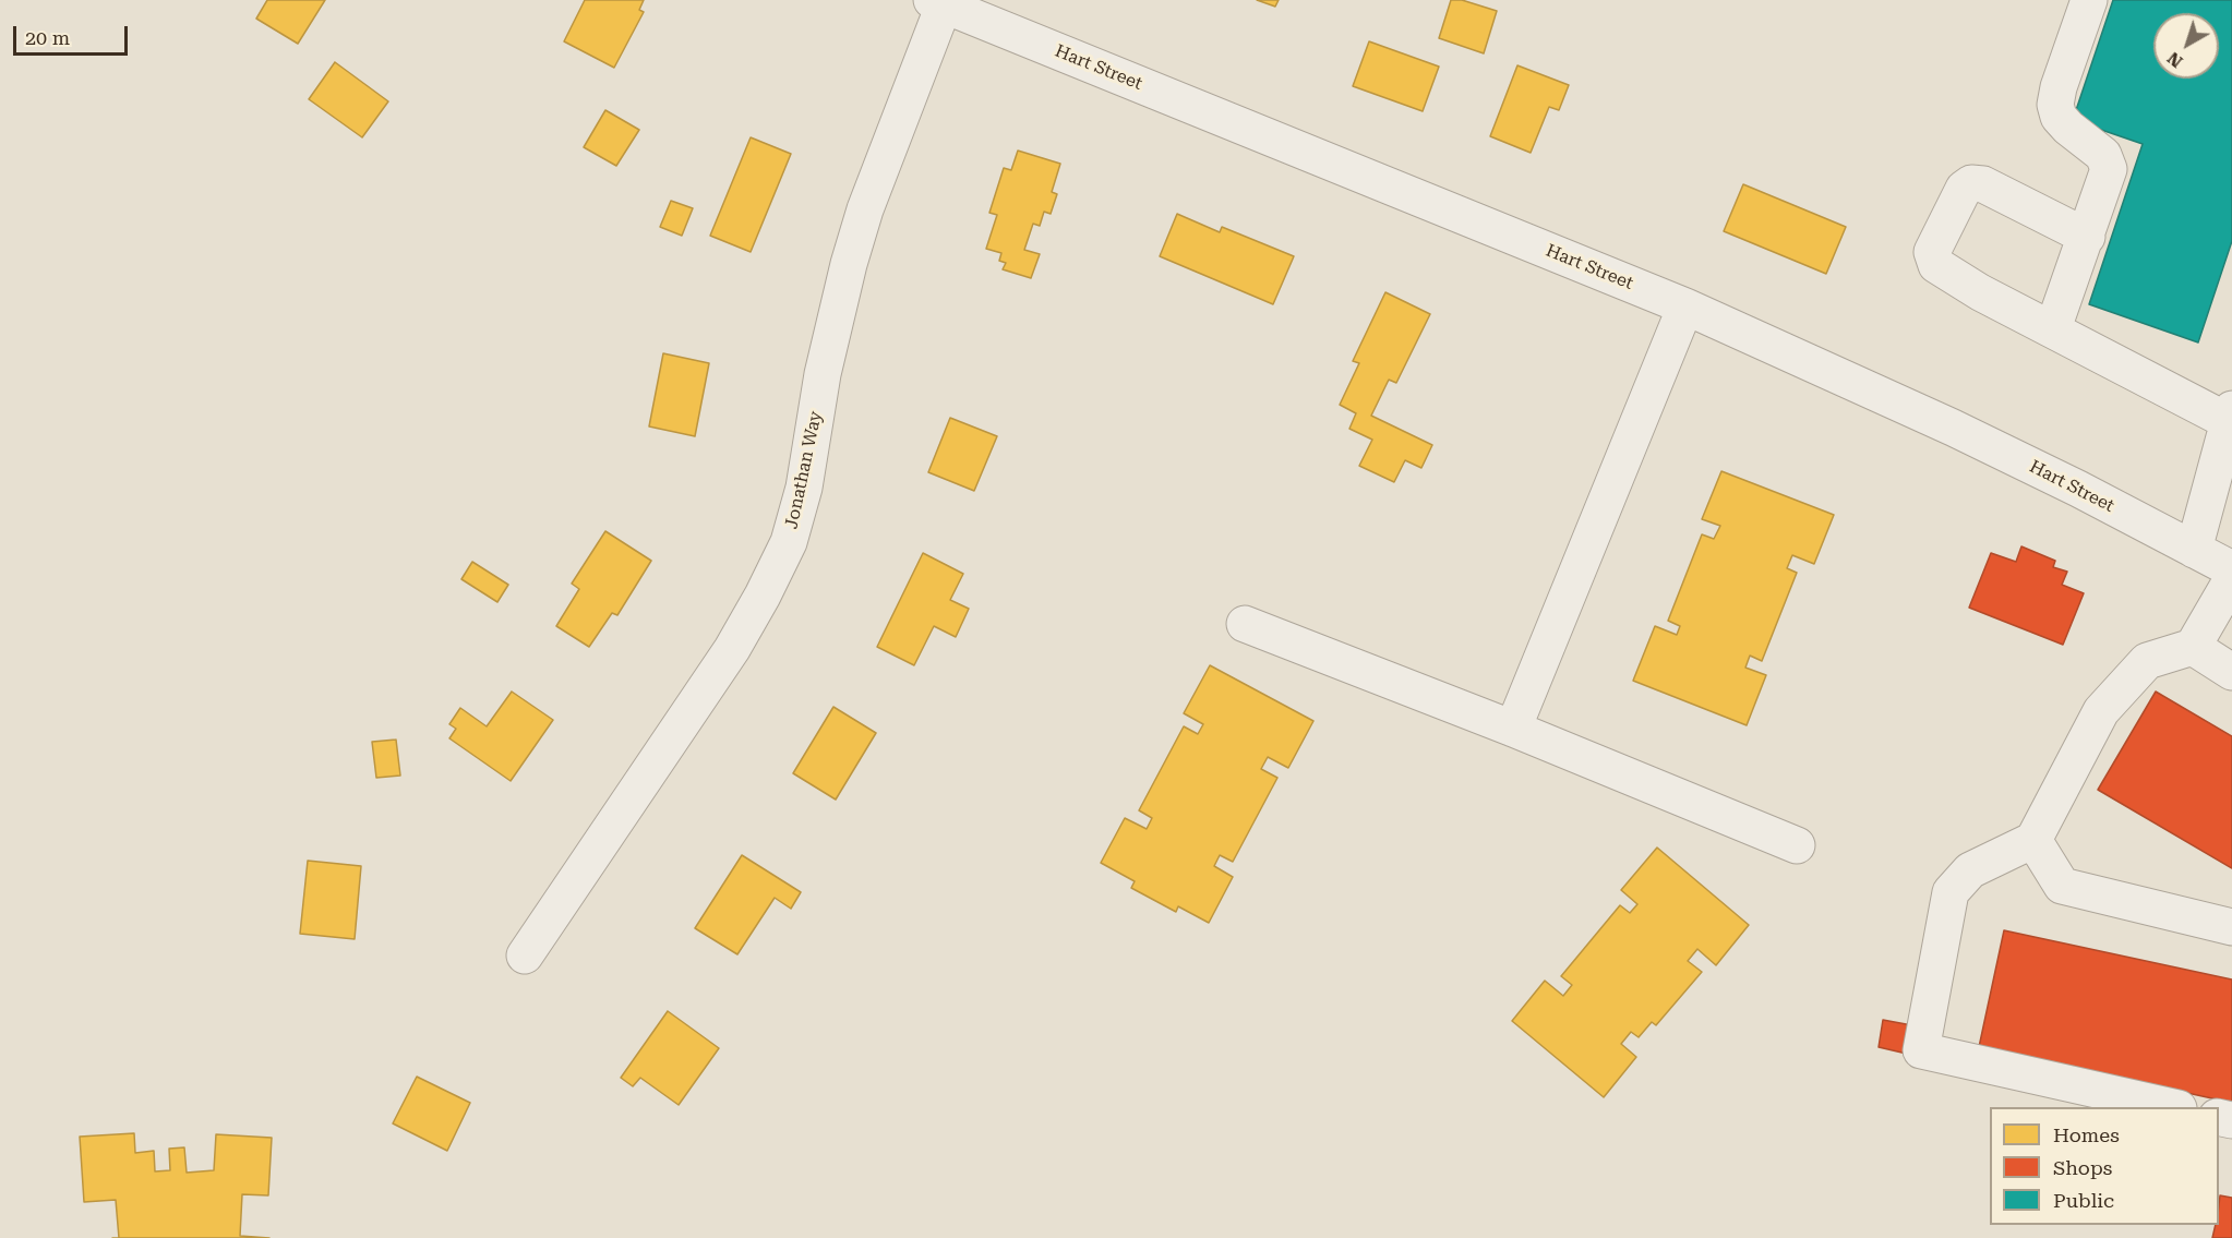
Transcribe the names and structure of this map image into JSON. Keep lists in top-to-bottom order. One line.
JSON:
{"streets":{"street":["Hart Street","Jonathan Way"]},"crossings":[["Hart Street","Jonathan Way"]],"legend":["Homes","Shops","Public"],"scale_bar":"20 m","north":"bottom left"}
